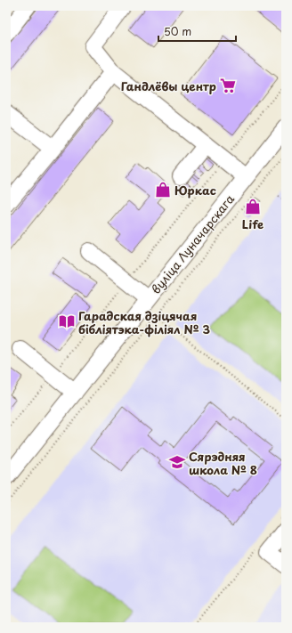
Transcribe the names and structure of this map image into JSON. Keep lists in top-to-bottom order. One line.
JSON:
{"streets":{"street":["вуліца Луначарскага"]},"places":{"supermarket":["Гандлёвы центр"],"shop":["Юркас","Life"],"library":["Гарадская дзіцячая бібліятэка-філіял № 3"],"school or university":["Сярэдняя школа № 8"]},"scale_bar":"50 m"}
